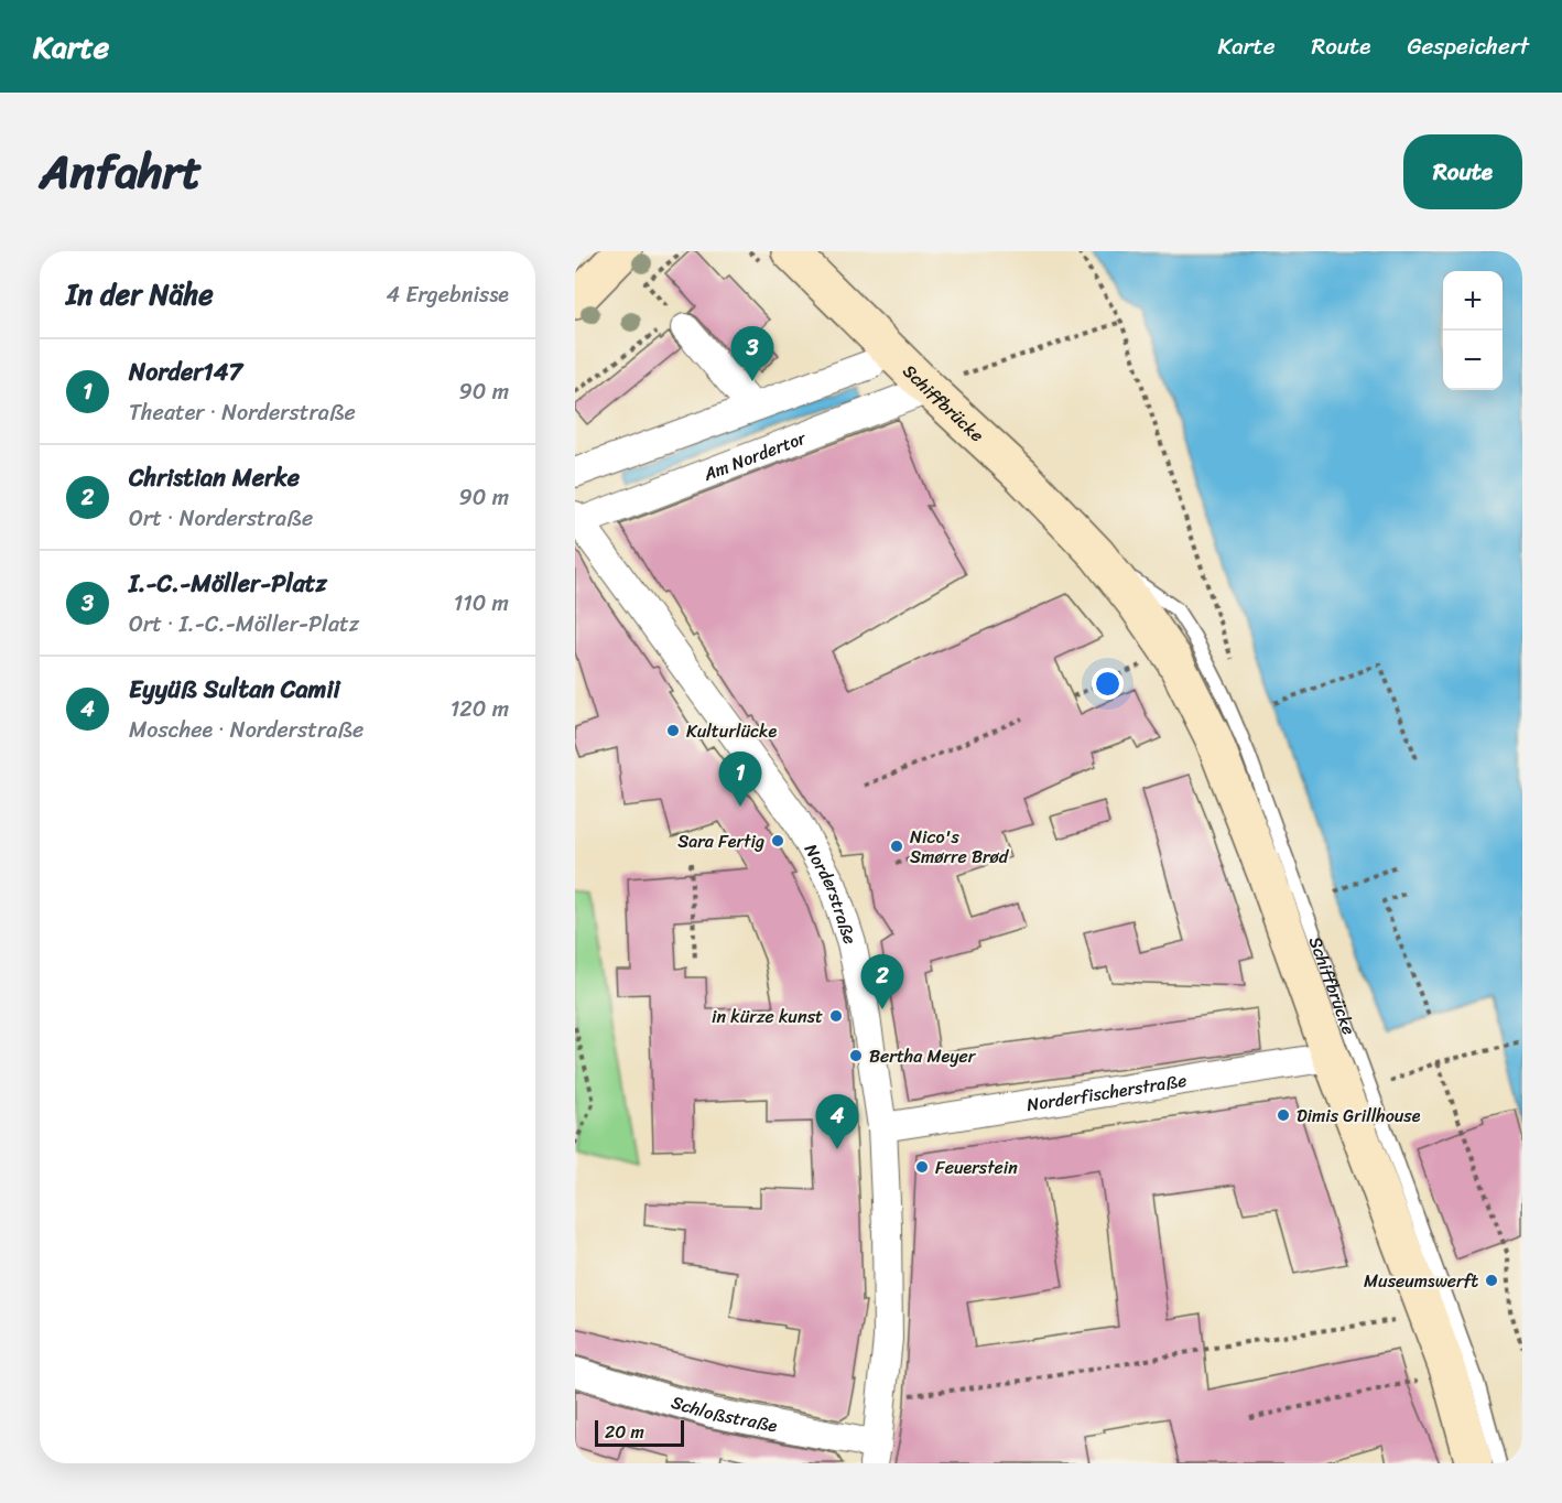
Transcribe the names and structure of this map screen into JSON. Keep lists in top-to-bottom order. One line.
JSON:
{"streets":{"main road":["Schiffbrücke"],"street":["Am Nordertor","Norderstraße","Norderfischerstraße","Schloßstraße"]},"crossings":[["Schiffbrücke","Am Nordertor"],["Schiffbrücke","Norderfischerstraße"],["Am Nordertor","Norderstraße"],["Norderstraße","Norderfischerstraße"],["Norderstraße","Schloßstraße"]],"places":["Kulturlücke","Sara Fertig","Nico's Smørre Brød","in kürze kunst","Bertha Meyer","Dimis Grillhouse","Feuerstein","Museumswerft"],"scale_bar":"20 m","page":{"header":"Karte","nav":["Karte","Route","Gespeichert"],"title":"Anfahrt","buttons":"Route","heading":["In der Nähe","4 Ergebnisse"],"map_buttons":["+","−"],"pins":["3","1","2","4"],"list":[{"mark":"1","name":"Norder147","note":"Theater · Norderstraße","value":"90 m"},{"mark":"2","name":"Christian Merke","note":"Ort · Norderstraße","value":"90 m"},{"mark":"3","name":"I.-C.-Möller-Platz","note":"Ort · I.-C.-Möller-Platz","value":"110 m"},{"mark":"4","name":"Eyyüß Sultan Camii","note":"Moschee · Norderstraße","value":"120 m"}],"scale":"20 m"}}
